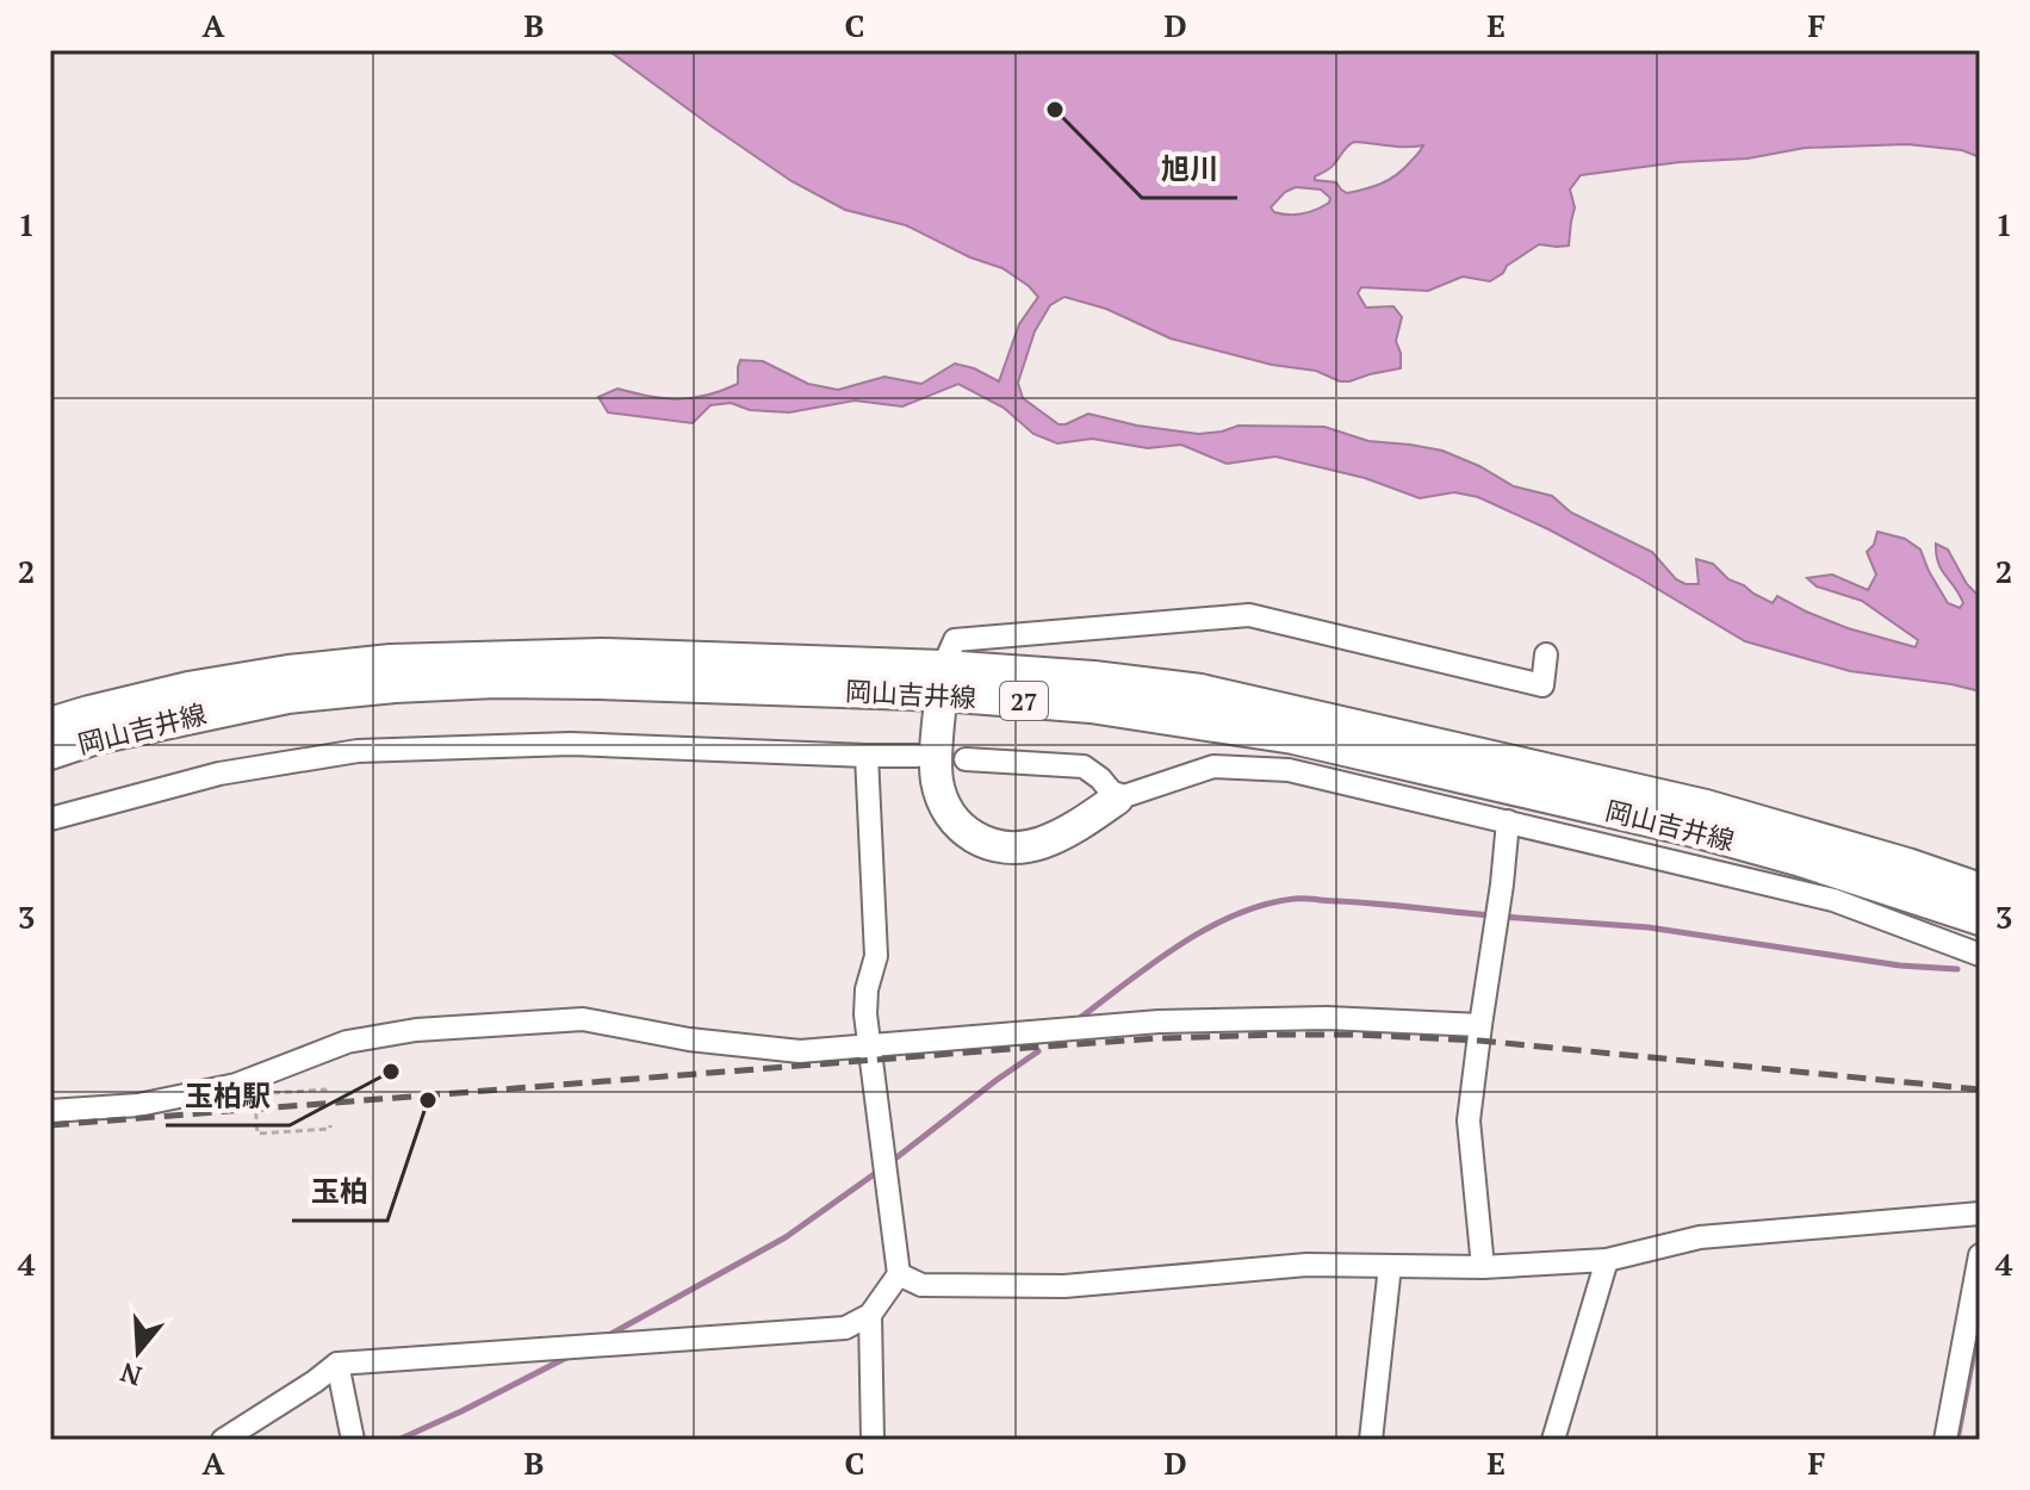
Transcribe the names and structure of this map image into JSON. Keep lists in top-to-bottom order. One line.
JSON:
{"streets":{"main road":["岡山吉井線","27"]},"places":["旭川","玉柏駅","玉柏"],"north":"bottom","grid":{"columns":["A","B","C","D","E","F"],"rows":["1","2","3","4"]}}
